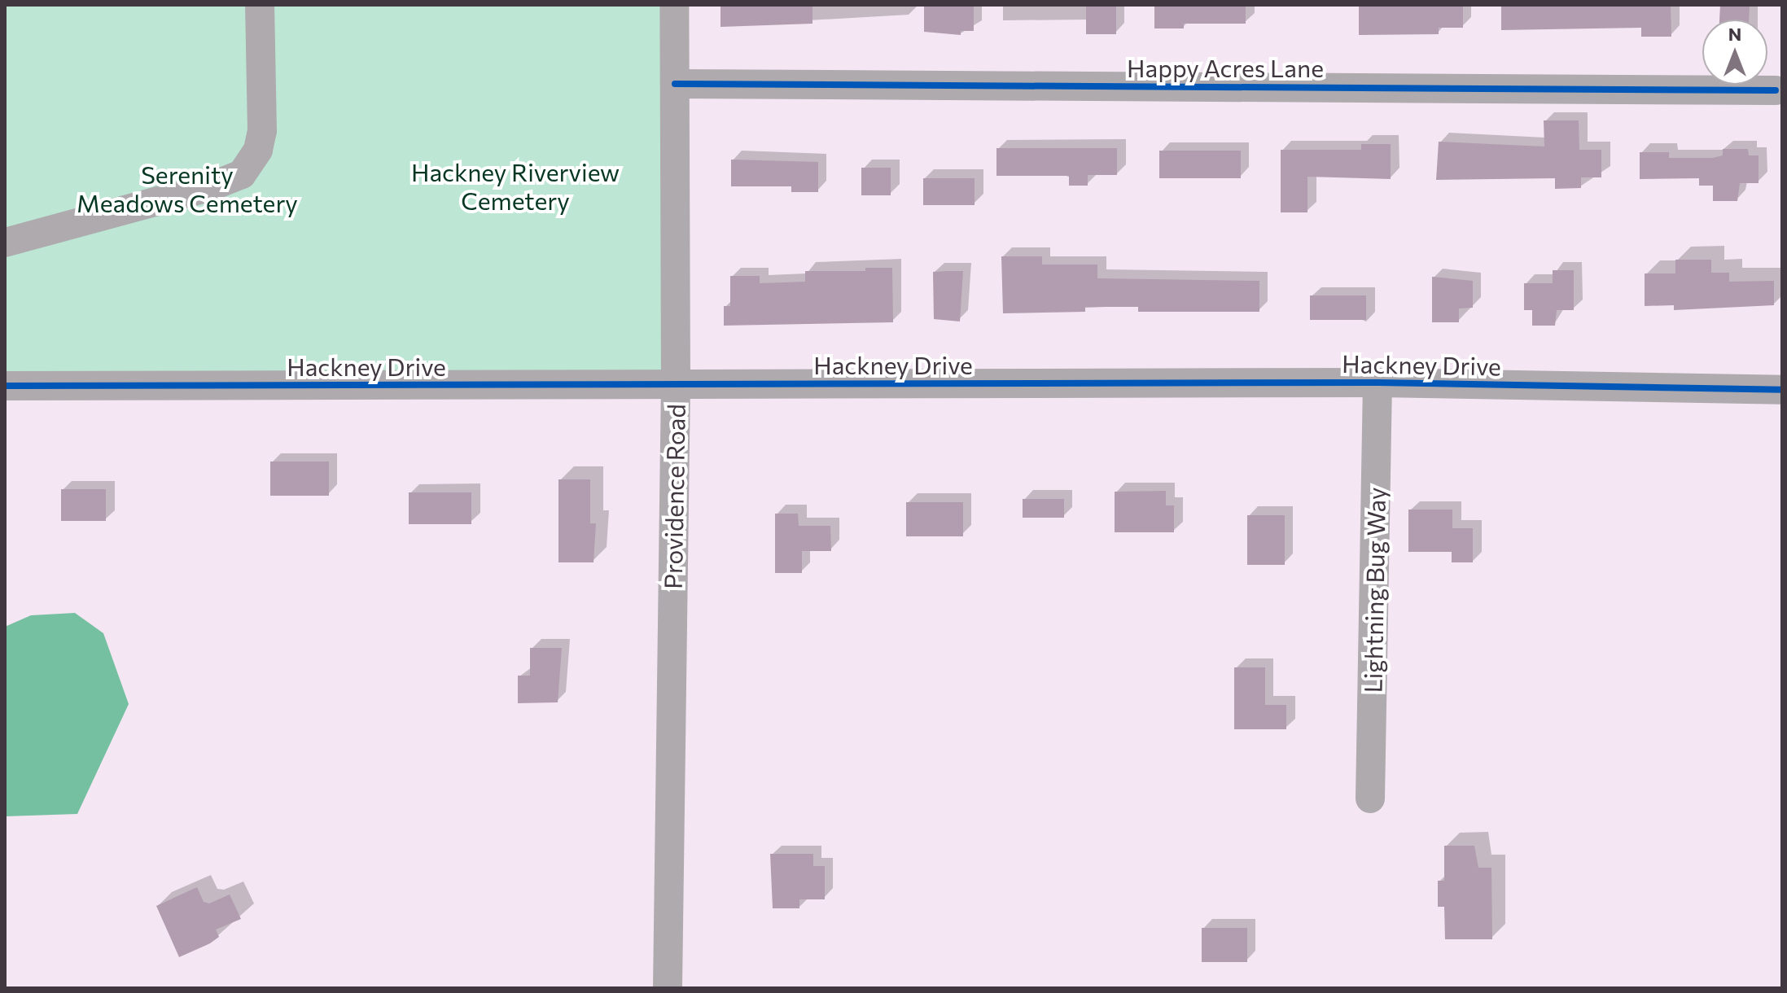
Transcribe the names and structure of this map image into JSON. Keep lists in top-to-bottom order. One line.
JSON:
{"streets":{"street":["Happy Acres Lane","Hackney Drive","Providence Road","Lightning Bug Way"]},"crossings":[["Happy Acres Lane","Providence Road"],["Hackney Drive","Providence Road"],["Hackney Drive","Lightning Bug Way"]],"parks":["Hackney Riverview Cemetery","Serenity Meadows Cemetery"],"north":"top"}
